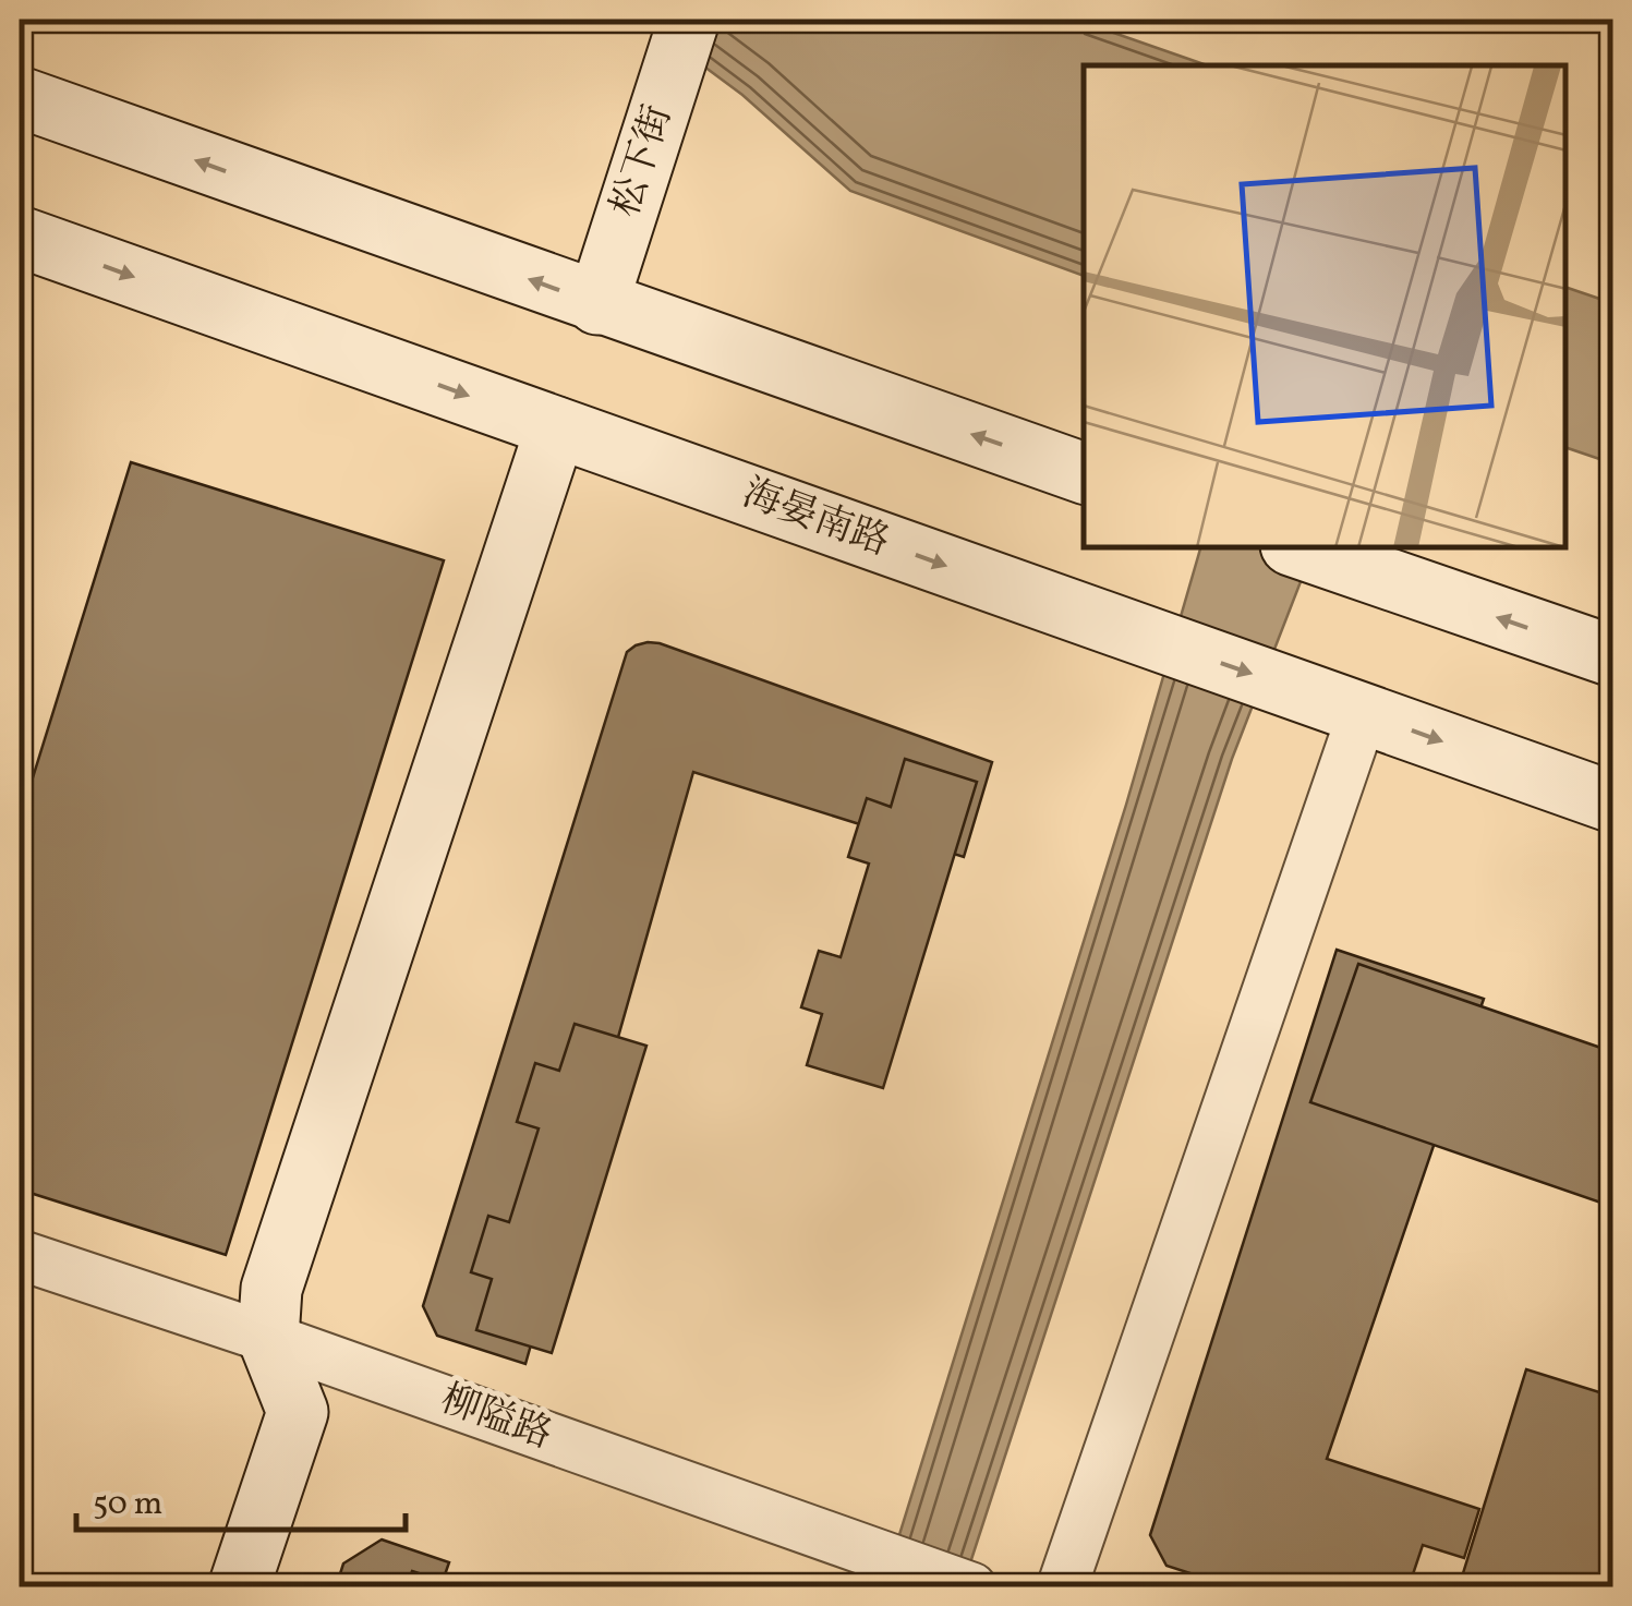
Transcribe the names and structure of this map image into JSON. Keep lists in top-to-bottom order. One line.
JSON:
{"streets":{"main road":["松下街","海晏南路"],"street":["柳隘路"]},"scale_bar":"50 m"}
